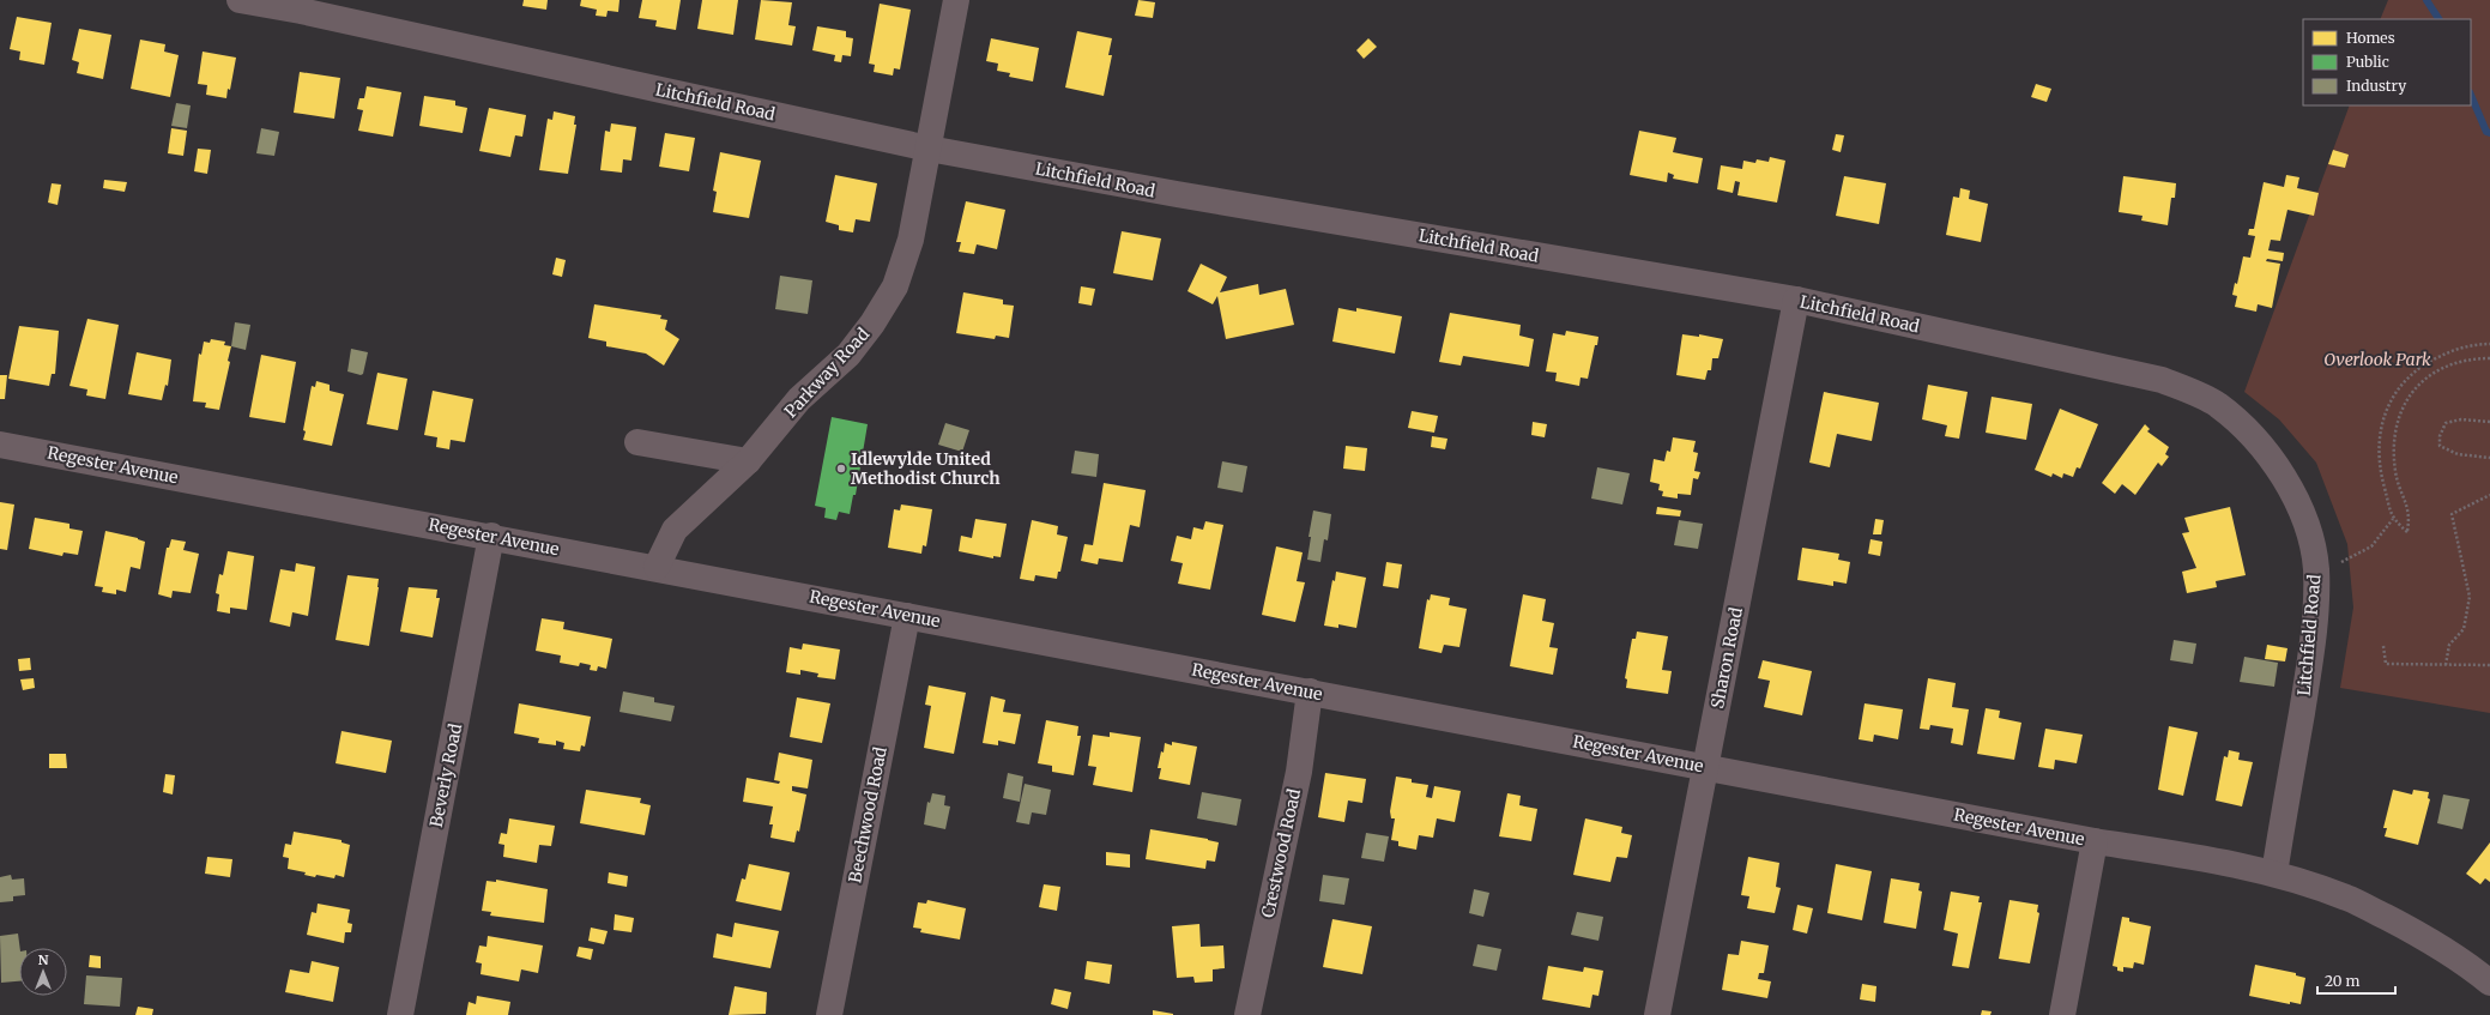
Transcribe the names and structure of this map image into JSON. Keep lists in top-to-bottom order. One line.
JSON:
{"streets":{"street":["Litchfield Road","Parkway Road","Regester Avenue","Sharon Road","Beverly Road","Beechwood Road","Crestwood Road"]},"crossings":[["Litchfield Road","Parkway Road"],["Litchfield Road","Regester Avenue"],["Litchfield Road","Sharon Road"],["Parkway Road","Regester Avenue"],["Regester Avenue","Sharon Road"],["Regester Avenue","Beverly Road"],["Regester Avenue","Beechwood Road"],["Regester Avenue","Crestwood Road"]],"parks":["Overlook Park"],"places":["Idlewylde United Methodist Church"],"legend":["Homes","Public","Industry"],"scale_bar":"20 m","north":"top"}
